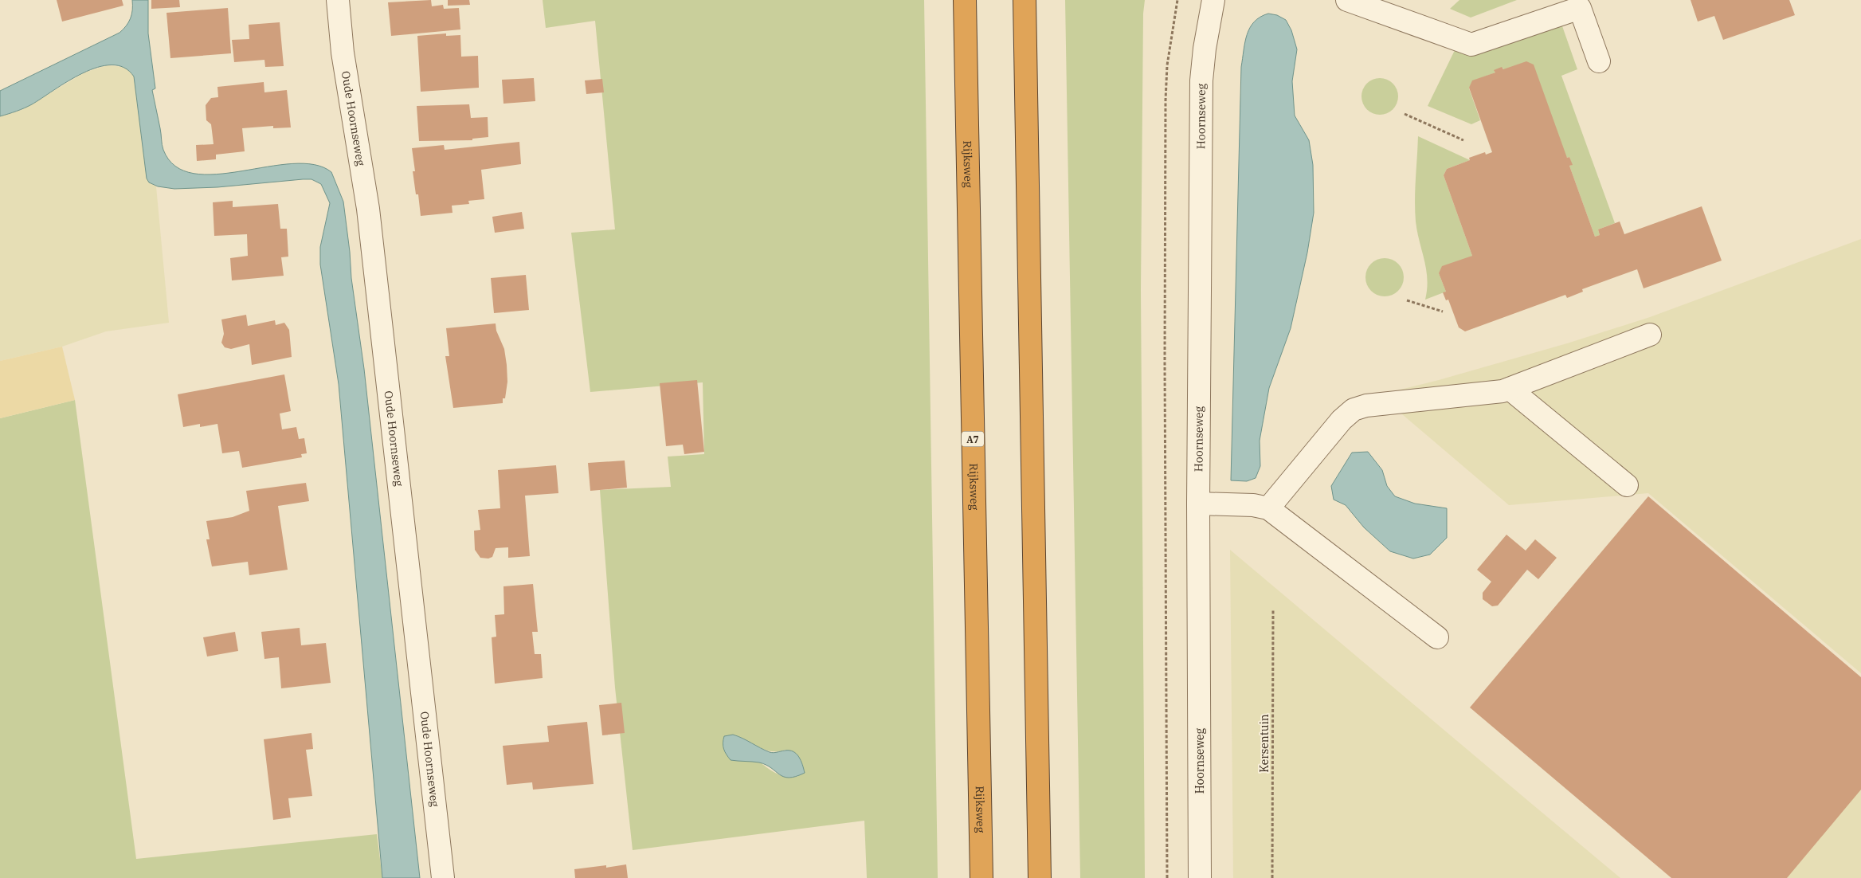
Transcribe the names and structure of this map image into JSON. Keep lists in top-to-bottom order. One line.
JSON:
{"streets":{"highway":["Rijksweg","A7"],"street":["Hoornseweg","Oude Hoornseweg"],"path":["Kersentuin"]}}
